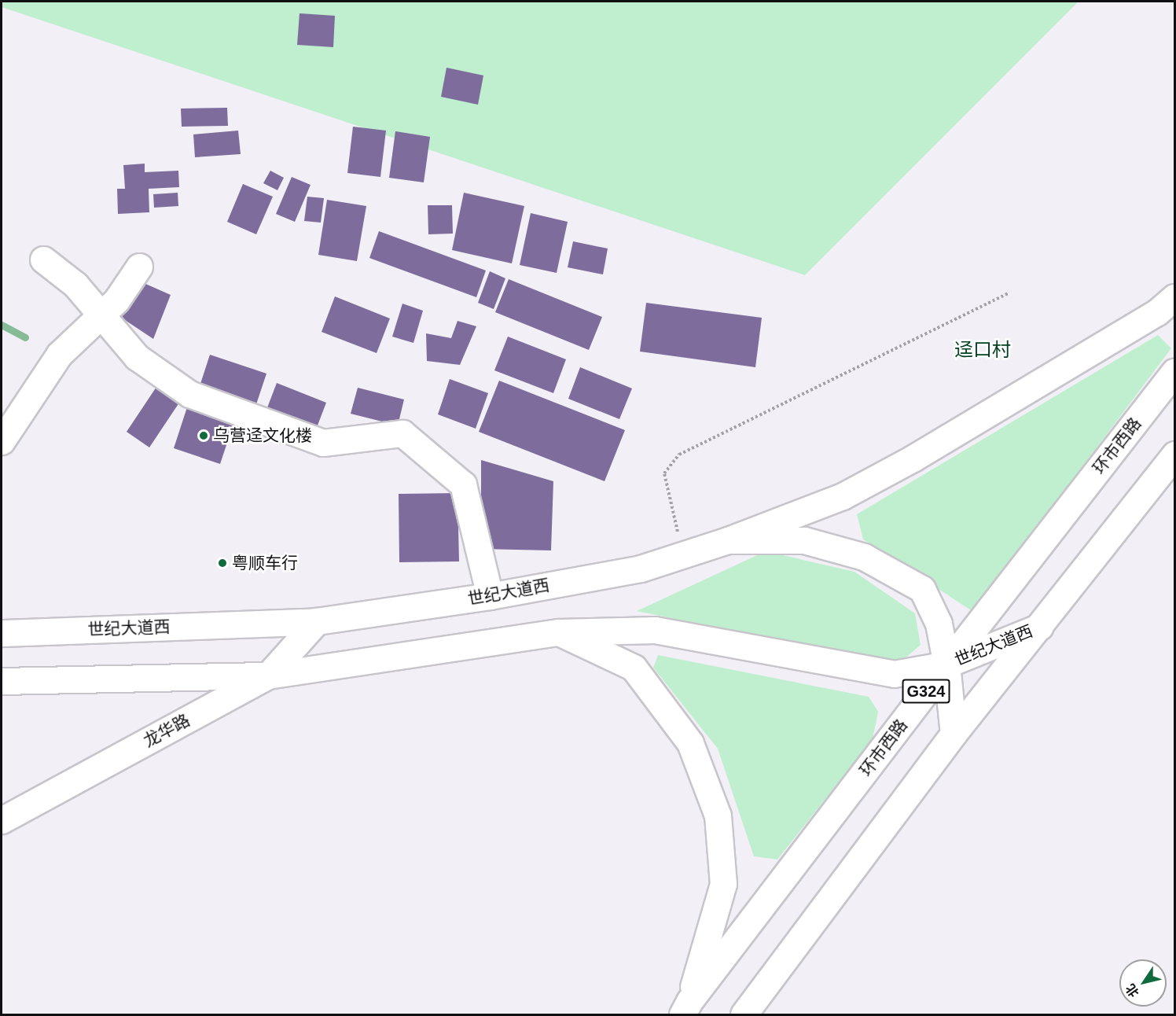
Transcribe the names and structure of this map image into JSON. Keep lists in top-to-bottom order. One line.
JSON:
{"streets":{"main road":["环市西路","世纪大道西","G324","龙华路"]},"crossings":[["环市西路","世纪大道西"],["世纪大道西","G324"],["世纪大道西","龙华路"]],"districts":["迳口村"],"places":["乌营迳文化楼","粤顺车行"],"north":"bottom left"}
